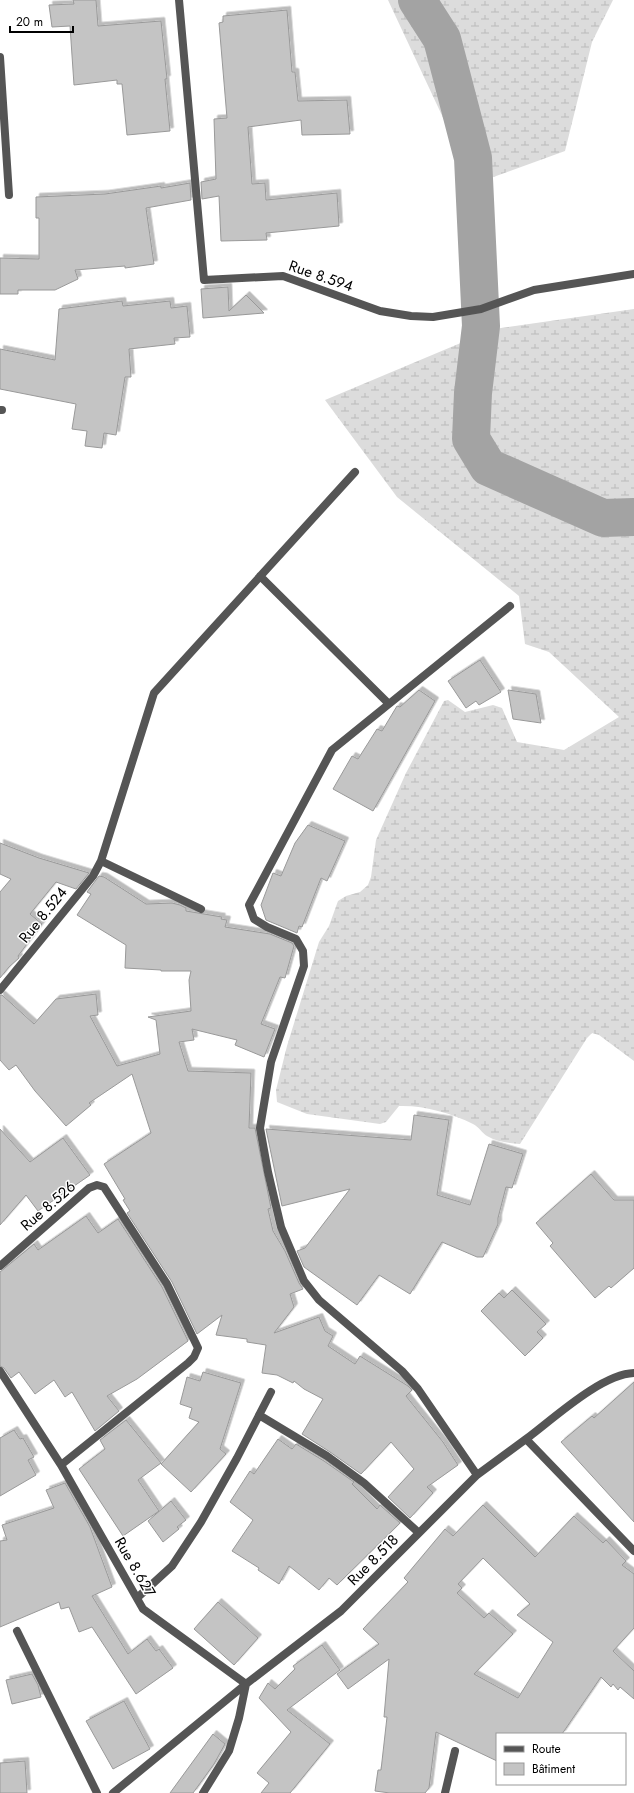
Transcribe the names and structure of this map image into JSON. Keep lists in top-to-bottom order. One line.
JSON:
{"streets":{"street":["Rue 8.594","Rue 8.524","Rue 8.526","Rue 8.518","Rue 8.627"]},"crossings":[["Rue 8.526","Rue 8.627"],["Rue 8.518","Rue 8.627"]],"legend":["Route","Bâtiment"],"scale_bar":"20 m"}
